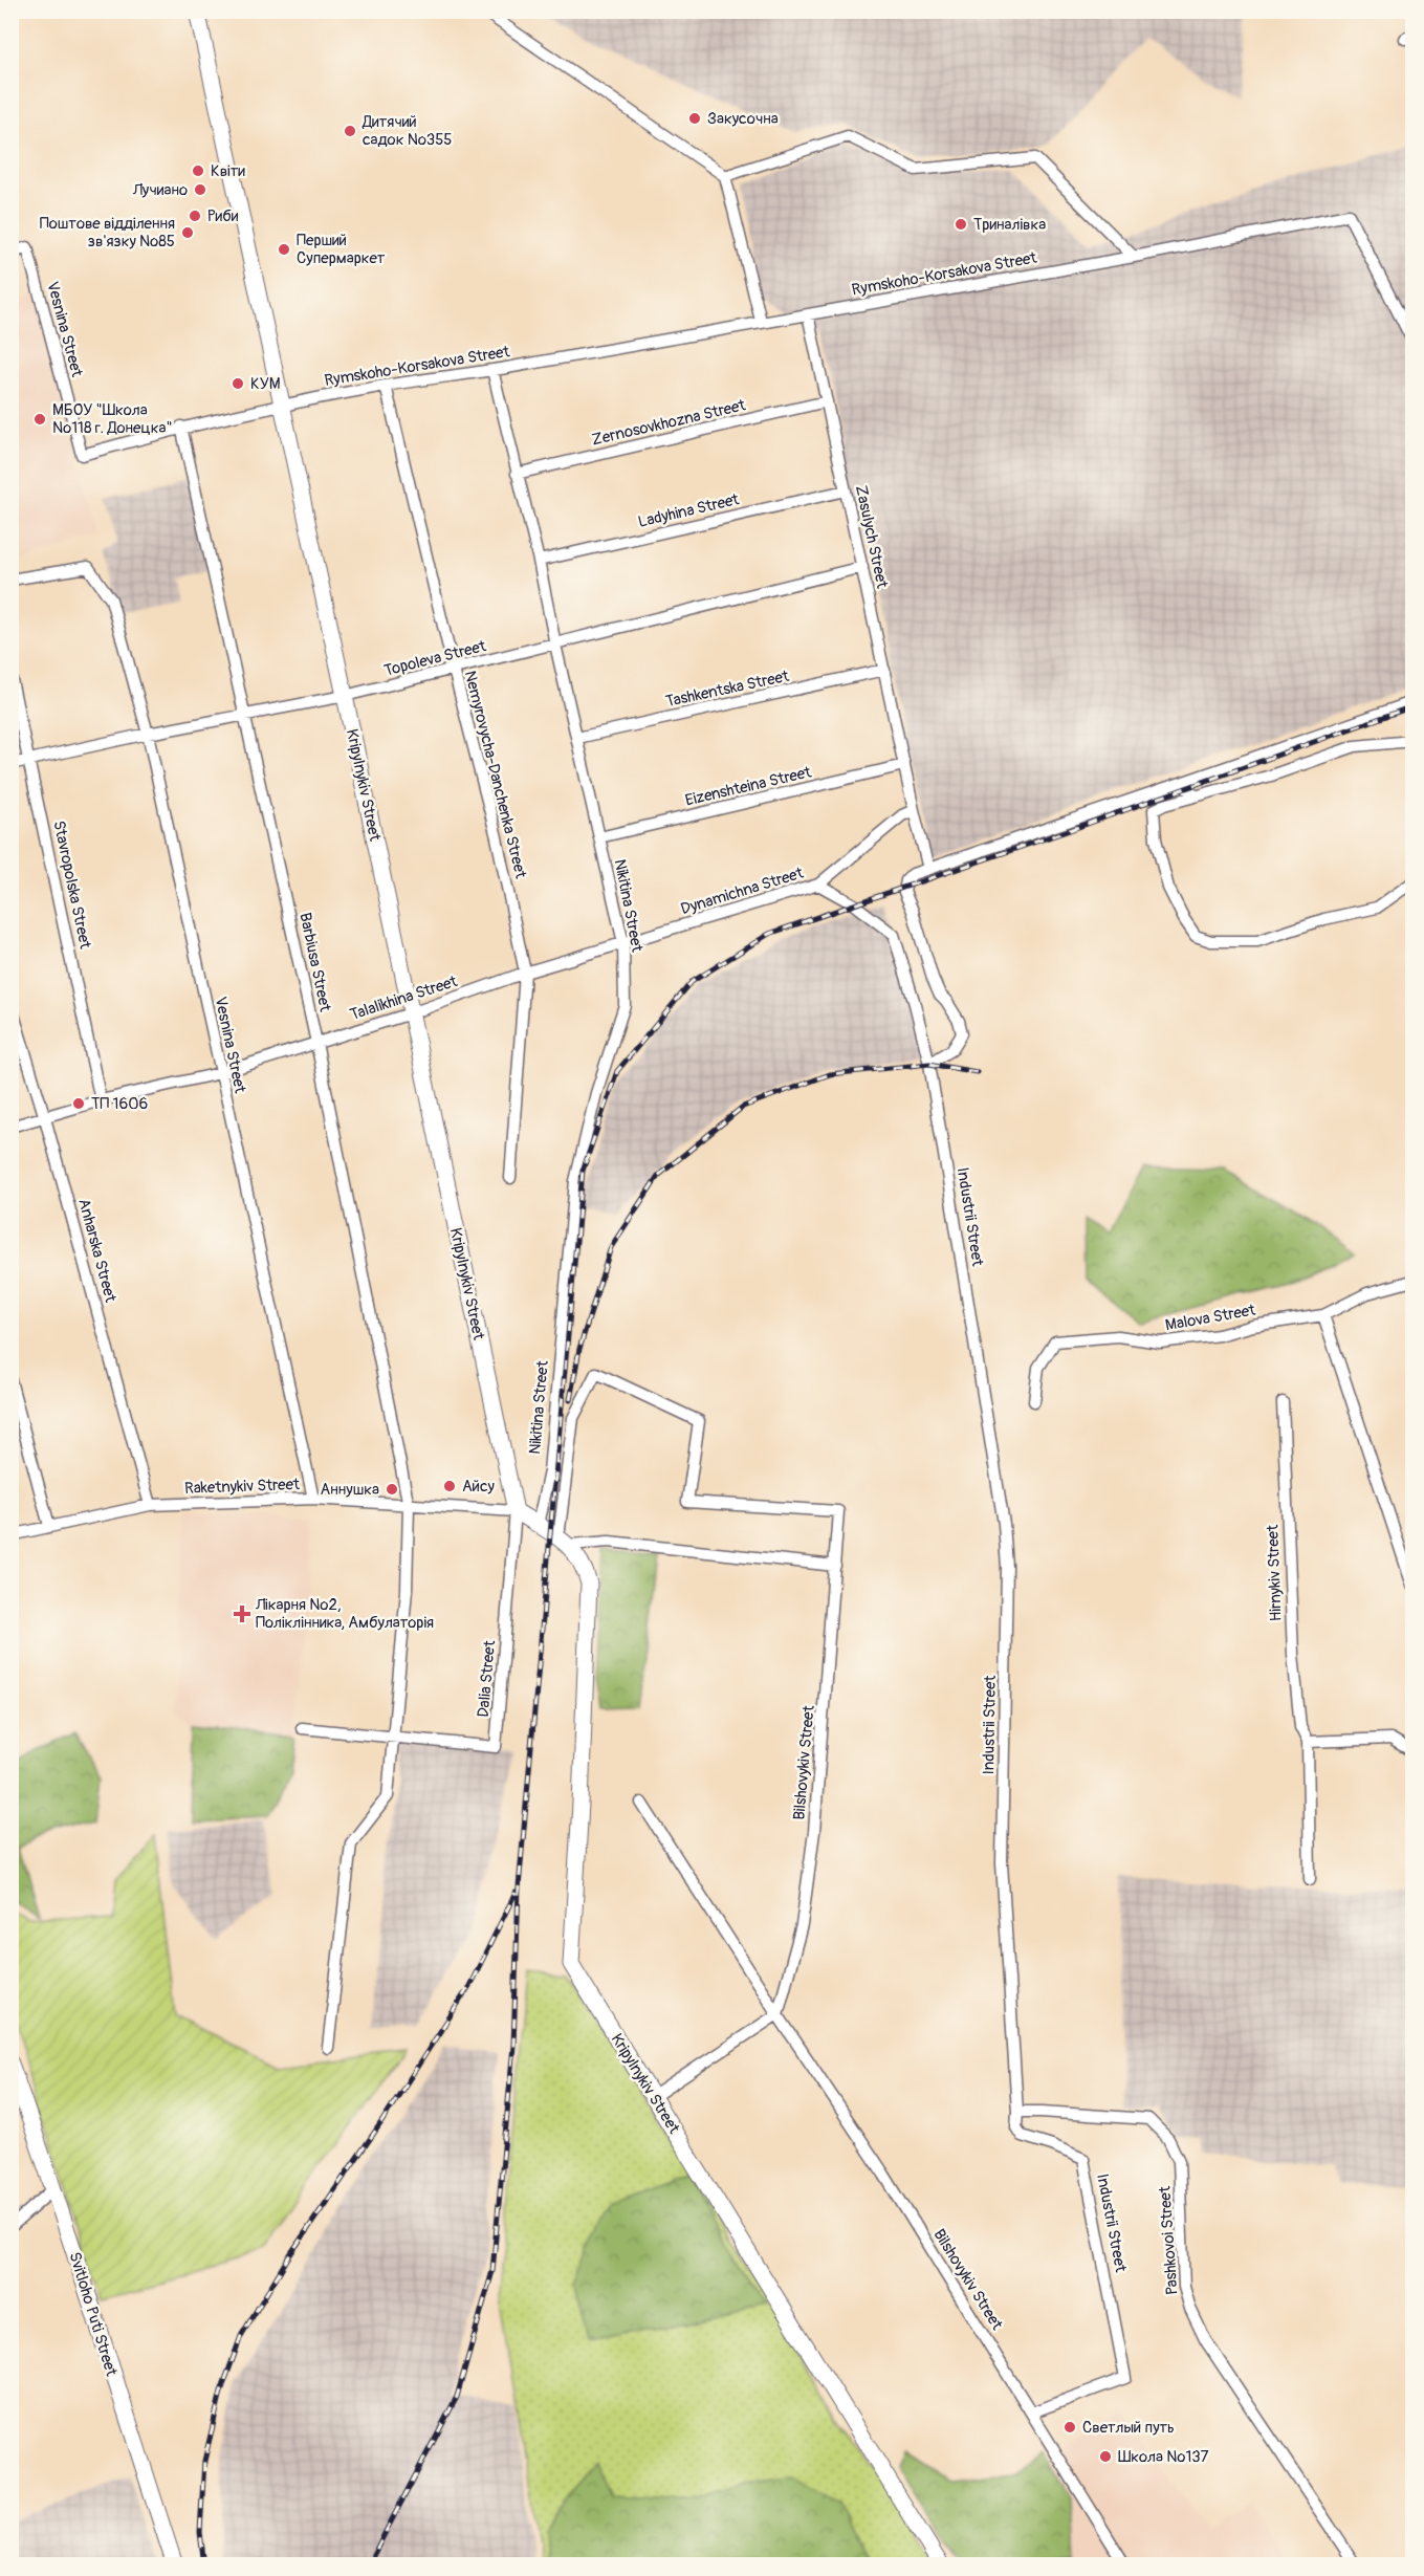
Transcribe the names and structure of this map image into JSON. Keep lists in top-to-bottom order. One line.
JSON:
{"streets":{"street":["Rymskoho-Korsakova Street","Vesnina Street","Zernosovkhozna Street","Ladyhina Street","Zasulych Street","Topoleva Street","Tashkentska Street","Nemyrovycha-Danchenka Street","Kripylnykiv Street","Eizenshteina Street","Stavropolska Street","Dynamichna Street","Nikitina Street","Barbiusa Street","Talalikhina Street","Industrii Street","Anharska Street","Malova Street","Raketnykiv Street","Hirnykiv Street","Dalia Street","Bilshovykiv Street","Pashkovoi Street","Svitloho Puti Street"]},"crossings":[["Rymskoho-Korsakova Street","Vesnina Street"],["Rymskoho-Korsakova Street","Zasulych Street"],["Rymskoho-Korsakova Street","Nemyrovycha-Danchenka Street"],["Rymskoho-Korsakova Street","Kripylnykiv Street"],["Rymskoho-Korsakova Street","Nikitina Street"],["Rymskoho-Korsakova Street","Barbiusa Street"],["Vesnina Street","Topoleva Street"],["Vesnina Street","Talalikhina Street"],["Vesnina Street","Raketnykiv Street"],["Zernosovkhozna Street","Zasulych Street"],["Zernosovkhozna Street","Nikitina Street"],["Ladyhina Street","Zasulych Street"],["Ladyhina Street","Nikitina Street"],["Zasulych Street","Topoleva Street"],["Zasulych Street","Tashkentska Street"],["Zasulych Street","Eizenshteina Street"],["Topoleva Street","Nemyrovycha-Danchenka Street"],["Topoleva Street","Kripylnykiv Street"],["Topoleva Street","Stavropolska Street"],["Topoleva Street","Nikitina Street"],["Topoleva Street","Barbiusa Street"],["Tashkentska Street","Nikitina Street"],["Nemyrovycha-Danchenka Street","Talalikhina Street"],["Kripylnykiv Street","Nikitina Street"],["Kripylnykiv Street","Talalikhina Street"],["Kripylnykiv Street","Raketnykiv Street"],["Kripylnykiv Street","Dalia Street"],["Kripylnykiv Street","Bilshovykiv Street"],["Eizenshteina Street","Nikitina Street"],["Stavropolska Street","Talalikhina Street"],["Dynamichna Street","Nikitina Street"],["Dynamichna Street","Talalikhina Street"],["Dynamichna Street","Industrii Street"],["Nikitina Street","Talalikhina Street"],["Barbiusa Street","Talalikhina Street"],["Barbiusa Street","Raketnykiv Street"],["Talalikhina Street","Anharska Street"],["Industrii Street","Bilshovykiv Street"],["Industrii Street","Pashkovoi Street"],["Anharska Street","Raketnykiv Street"],["Raketnykiv Street","Dalia Street"]],"places":{"other":["Закусочна","Дитячий садок №355","Квіти","Лучиано","Риби","Триналівка","Поштове відділення зв'язку №85","Перший Супермаркет","КУМ","МБОУ \"Школа №118 г. Донецка\"","ТП 1606","Айсу","Аннушка","Светлый путь","Школа №137"],"health":["Лікарня №2, Поліклінника, Амбулаторія"]}}
